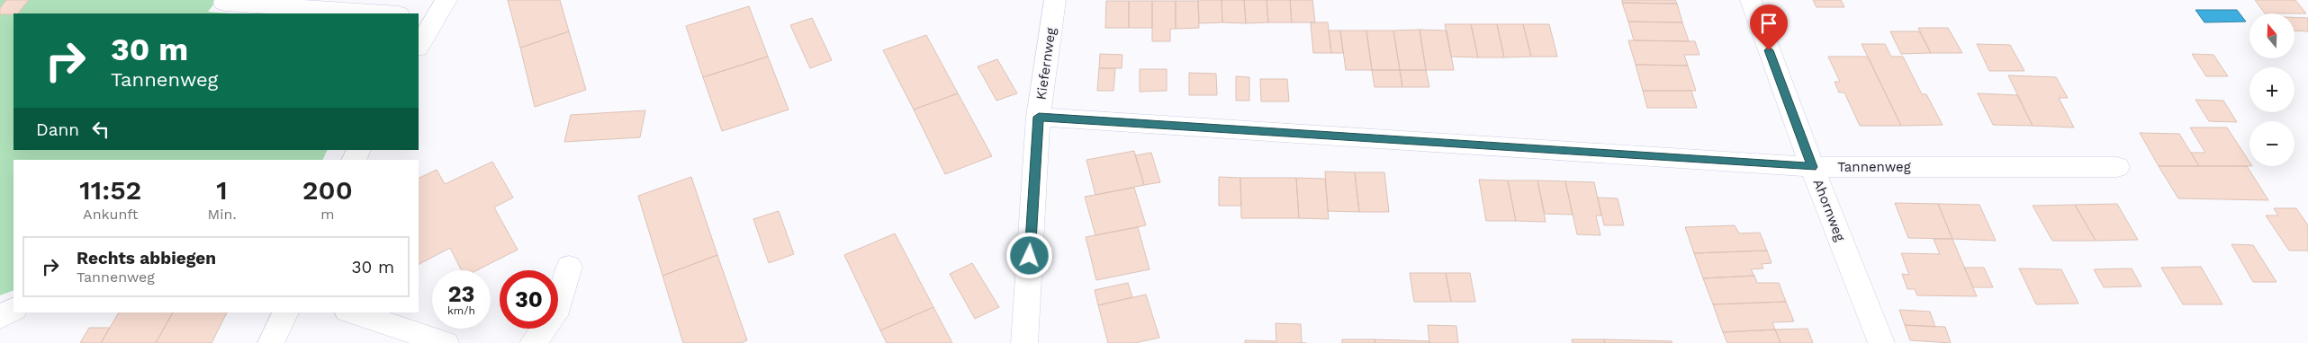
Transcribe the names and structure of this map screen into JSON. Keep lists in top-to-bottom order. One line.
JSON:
{"streets":{"street":["Kiefernweg","Tannenweg","Ahornweg"]},"crossings":[["Kiefernweg","Tannenweg"],["Tannenweg","Ahornweg"]],"north":"top","page":{"map_buttons":["+","−"],"turn":["30 m","Tannenweg"],"then":"Dann","eta":["11:52","Ankunft","1","Min.","200","m"],"list":[{"name":"Rechts abbiegen","note":"Tannenweg","value":"30 m"}],"speed":"23 km/h","limit":"30"}}
